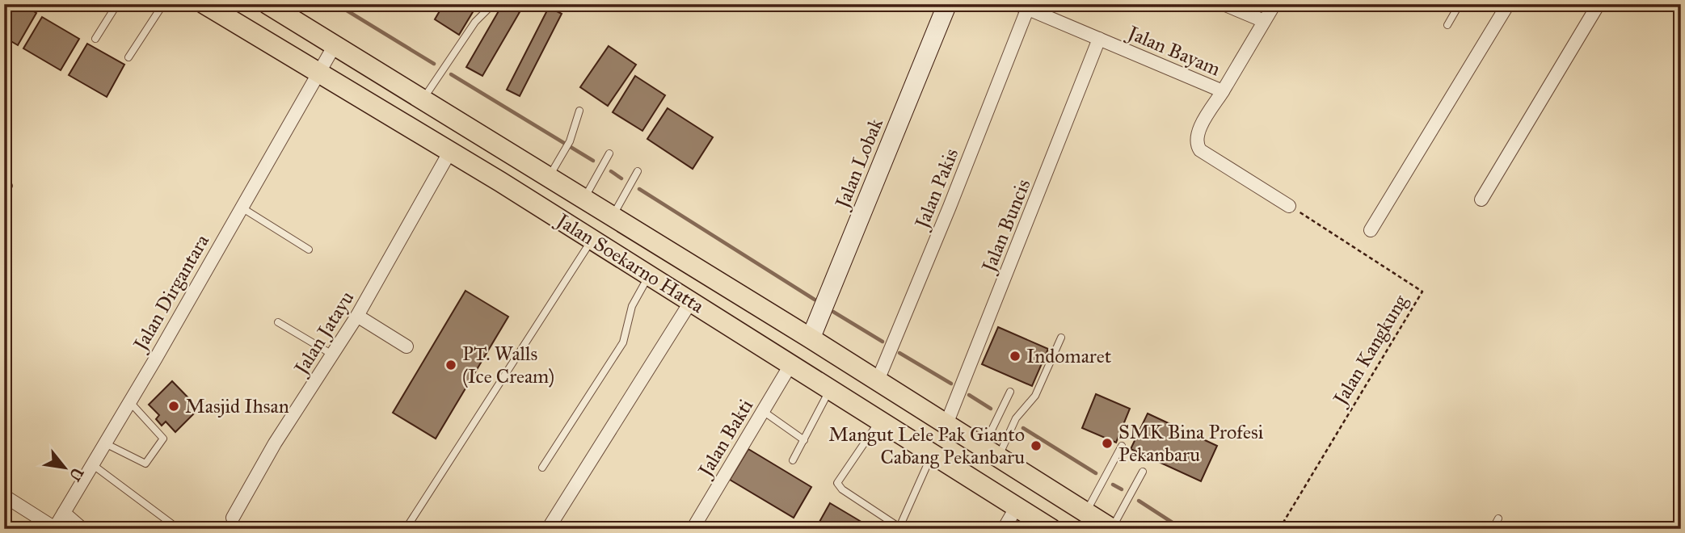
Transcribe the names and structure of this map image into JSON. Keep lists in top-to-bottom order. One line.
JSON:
{"streets":{"main road":["Jalan Lobak","Jalan Soekarno Hatta"],"street":["Jalan Bayam","Jalan Pakis","Jalan Buncis","Jalan Dirgantara","Jalan Jatayu","Jalan Bakti"],"path":["Jalan Kangkung"]},"crossings":[["Jalan Bayam","Jalan Pakis"],["Jalan Bayam","Jalan Buncis"],["Jalan Bayam","Jalan Kangkung"],["Jalan Lobak","Jalan Soekarno Hatta"],["Jalan Pakis","Jalan Soekarno Hatta"],["Jalan Buncis","Jalan Soekarno Hatta"],["Jalan Soekarno Hatta","Jalan Dirgantara"],["Jalan Soekarno Hatta","Jalan Jatayu"],["Jalan Soekarno Hatta","Jalan Bakti"]],"places":["Indomaret","PT. Walls (Ice Cream)","Masjid Ihsan","SMK Bina Profesi Pekanbaru","Mangut Lele Pak Gianto Cabang Pekanbaru"],"north":"bottom right"}
